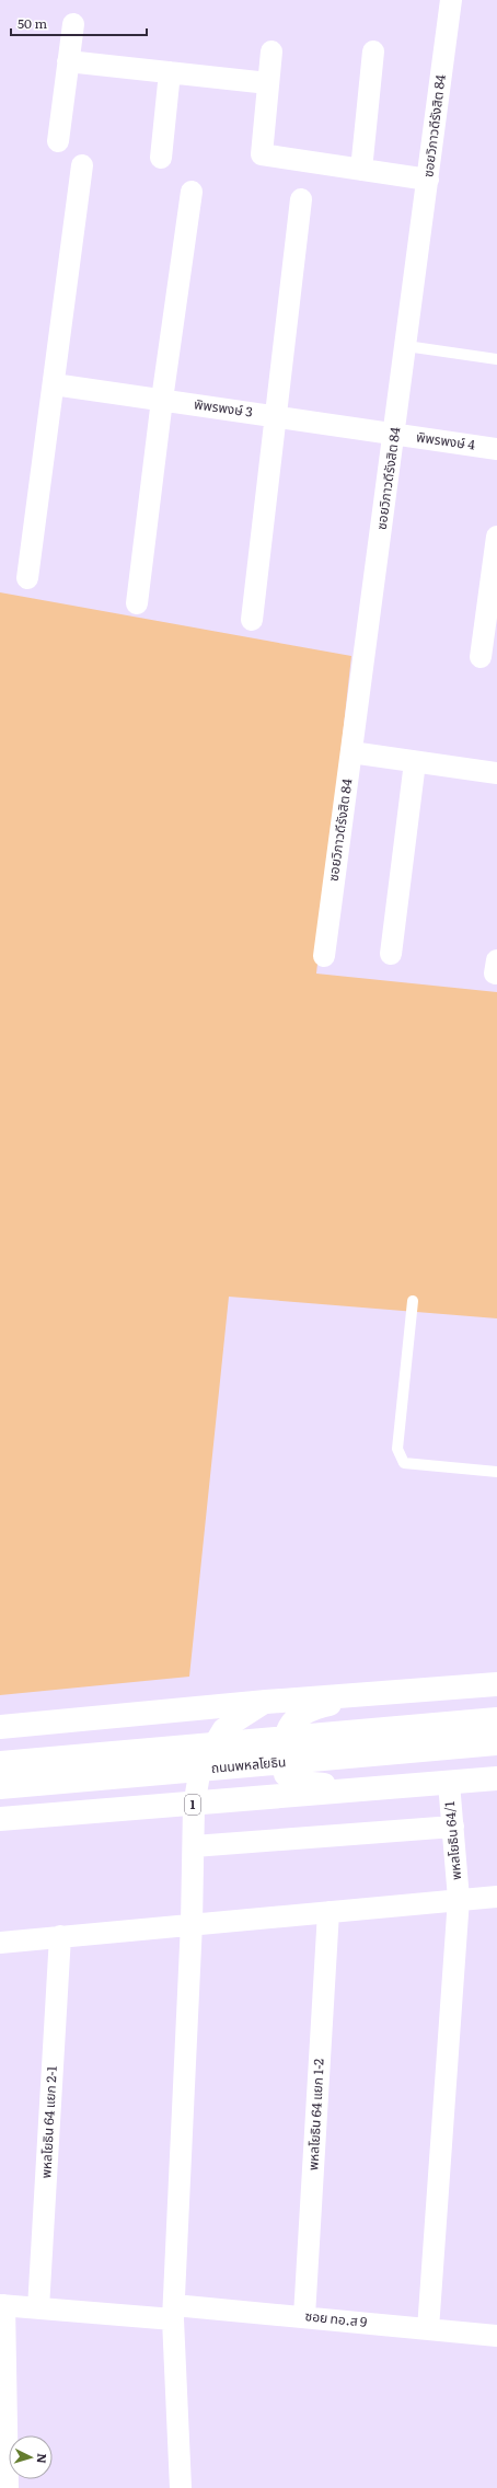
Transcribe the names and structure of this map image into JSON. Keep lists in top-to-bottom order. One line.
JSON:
{"streets":{"main road":["ถนนพหลโยธิน","1"],"street":["ซอยวิภาวดีรังสิต 84","พิพรพงษ์ 3","พิพรพงษ์ 4","พหลโยธิน 64/1","พหลโยธิน 64 แยก 1-2","พหลโยธิน 64 แยก 2-1","ซอย ทอ.ส 9"]},"crossings":[["ซอยวิภาวดีรังสิต 84","พิพรพงษ์ 3"],["ซอยวิภาวดีรังสิต 84","พิพรพงษ์ 4"],["พิพรพงษ์ 3","พิพรพงษ์ 4"],["1","พหลโยธิน 64/1"],["พหลโยธิน 64/1","ซอย ทอ.ส 9"],["พหลโยธิน 64 แยก 1-2","ซอย ทอ.ส 9"],["พหลโยธิน 64 แยก 2-1","ซอย ทอ.ส 9"]],"scale_bar":"50 m","north":"right"}
